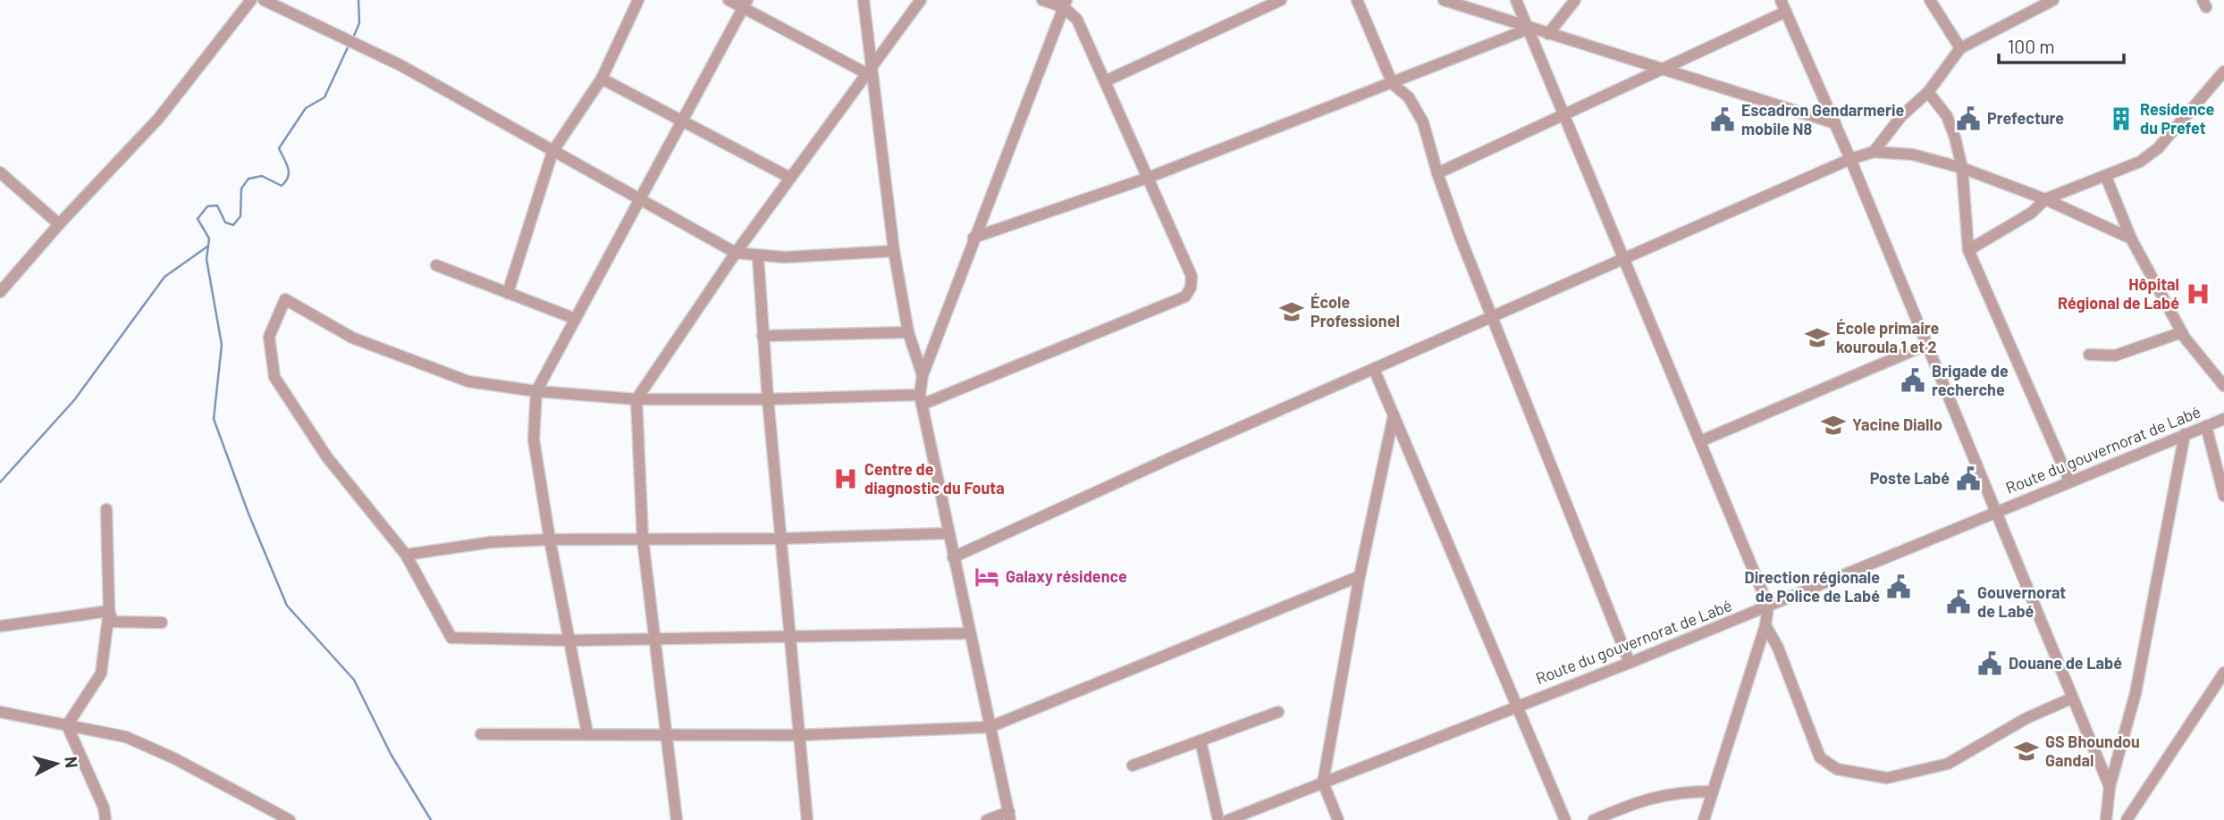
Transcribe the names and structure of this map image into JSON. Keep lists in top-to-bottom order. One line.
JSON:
{"streets":{"street":["Route du gouvernorat de Labé"]},"places":{"public building":["Prefecture","Escadron Gendarmerie mobile N8","Brigade de recherche","Poste Labé","Direction régionale de Police de Labé","Gouvernorat de Labé","Douane de Labé"],"building":["Residence du Prefet"],"hospital":["Hôpital Régional de Labé","Centre de diagnostic du Fouta"],"school or university":["École Professionel","École primaire kouroula 1 et 2","Yacine Diallo","GS Bhoundou Gandal"],"hotel":["Galaxy résidence"]},"scale_bar":"100 m","north":"right"}
